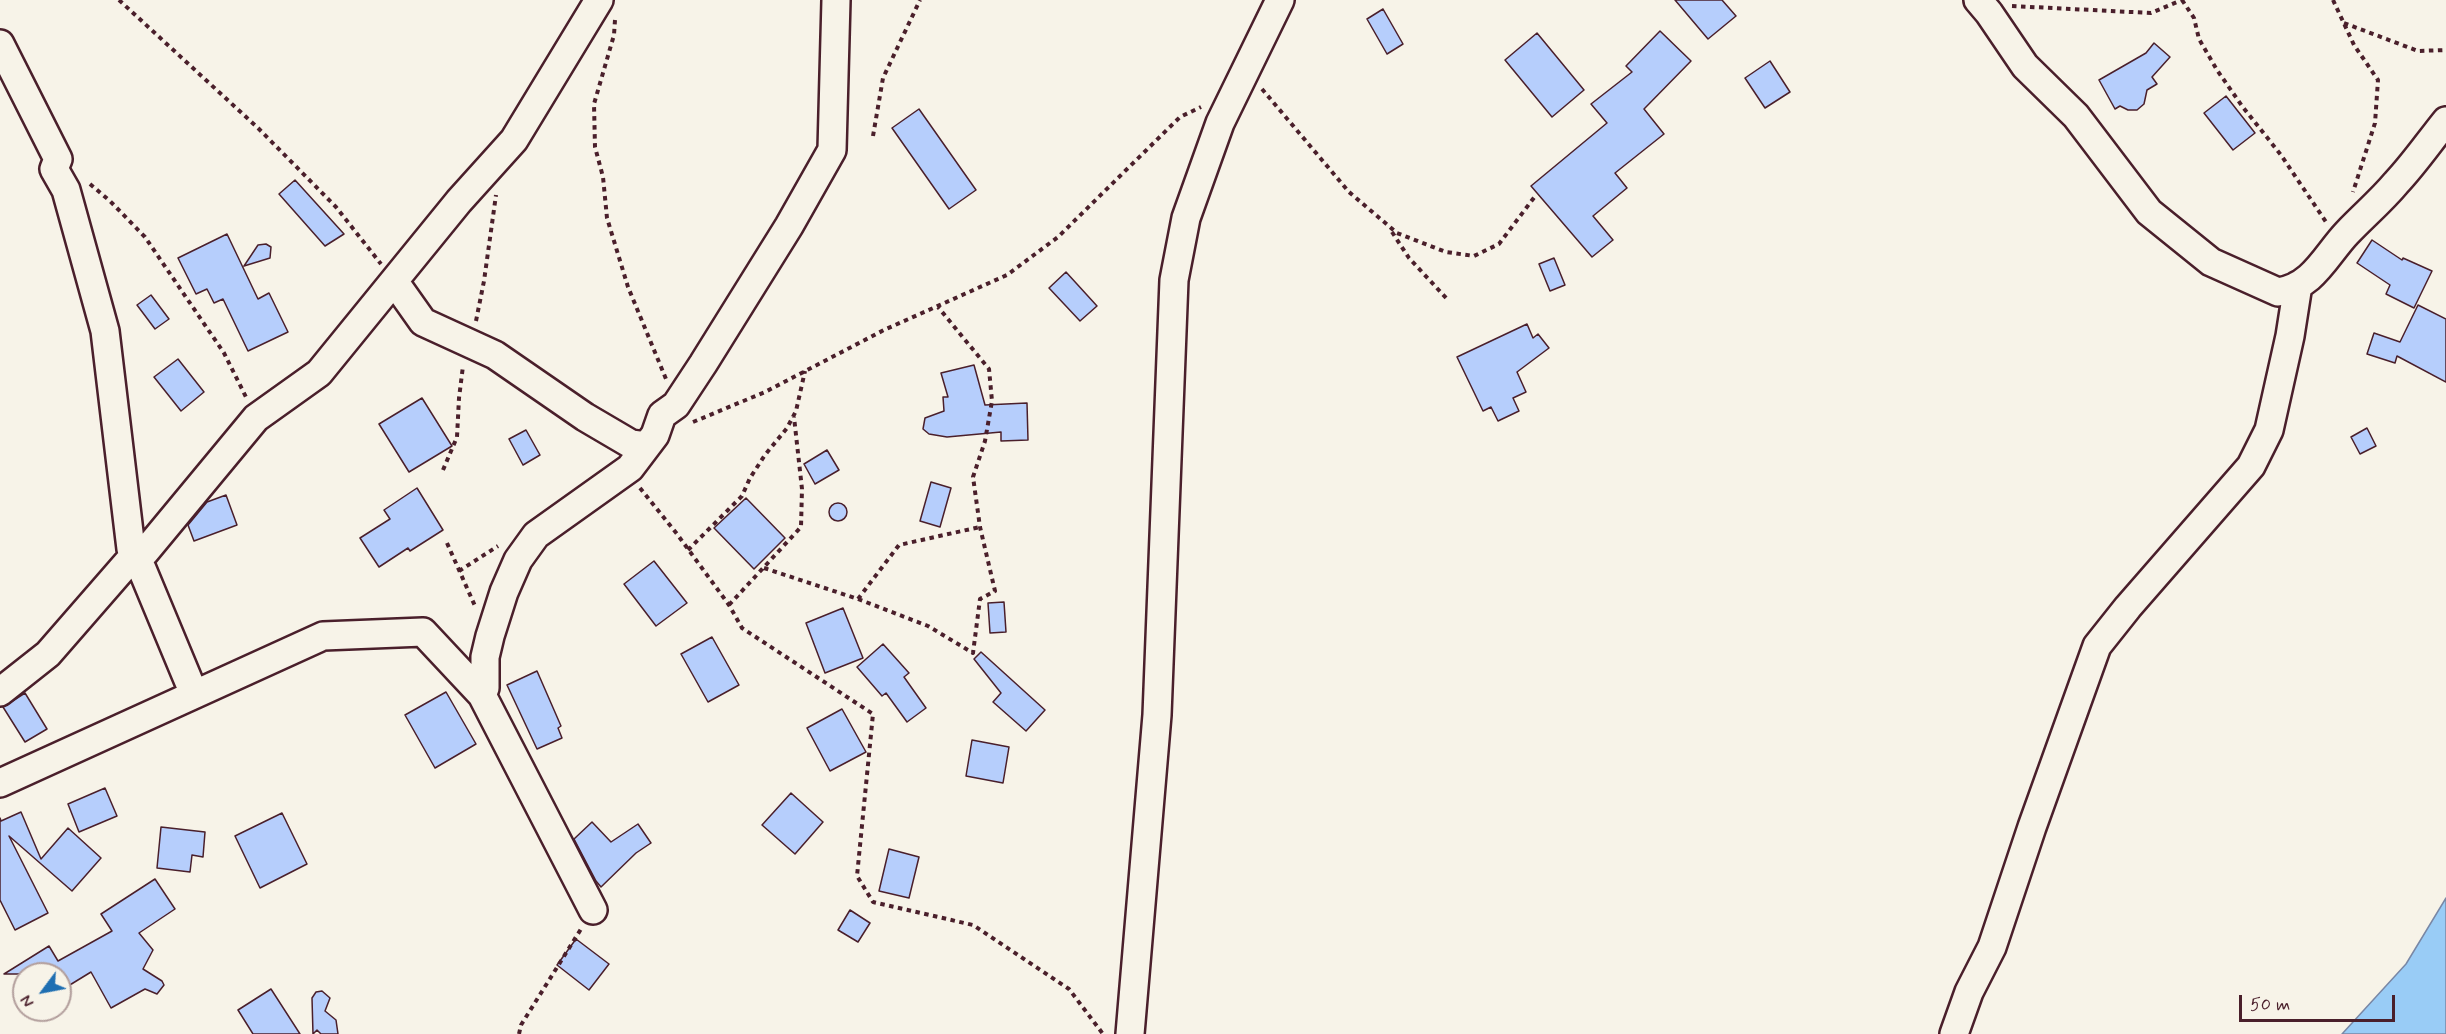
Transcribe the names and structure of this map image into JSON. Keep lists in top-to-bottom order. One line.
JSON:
{"scale_bar":"50 m","north":"bottom left"}
